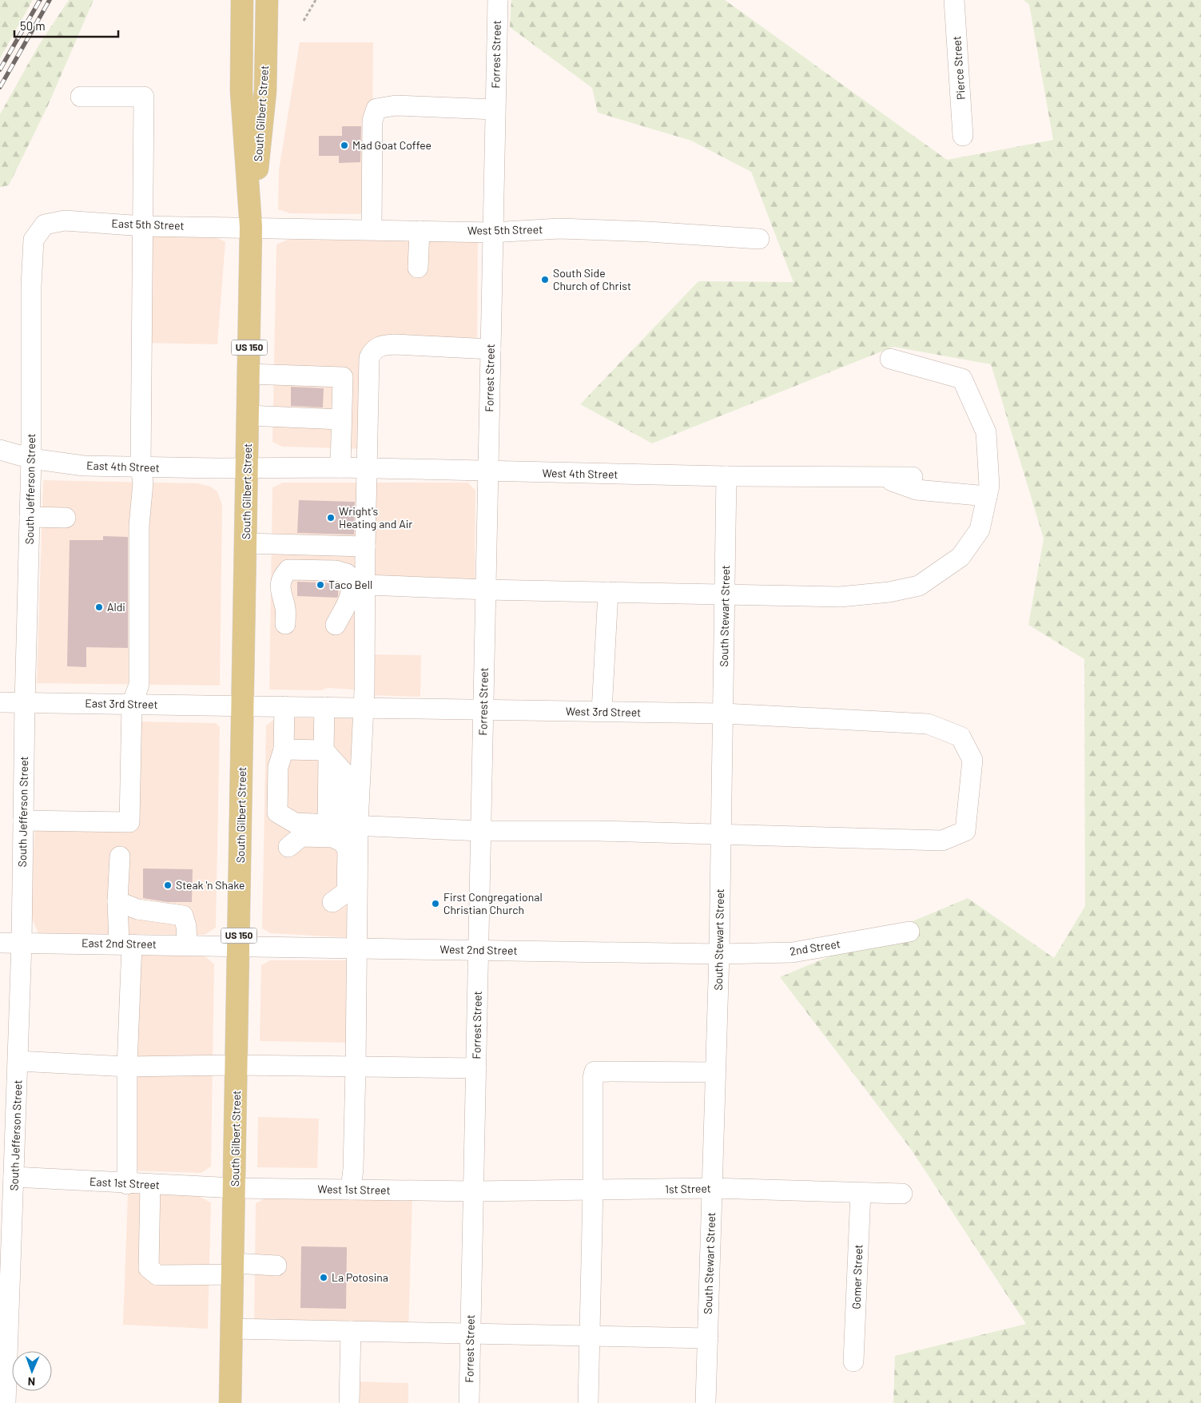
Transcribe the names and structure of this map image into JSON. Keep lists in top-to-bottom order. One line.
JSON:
{"streets":{"main road":["South Gilbert Street","US 150"],"street":["Forrest Street","Pierce Street","East 5th Street","West 5th Street","East 4th Street","West 4th Street","South Jefferson Street","South Stewart Street","East 3rd Street","West 3rd Street","East 2nd Street","2nd Street","West 2nd Street","East 1st Street","1st Street","West 1st Street","Gomer Street"]},"crossings":[["Forrest Street","West 5th Street"],["Forrest Street","West 4th Street"],["Forrest Street","West 3rd Street"],["Forrest Street","West 2nd Street"],["Forrest Street","1st Street"],["Forrest Street","West 1st Street"],["South Gilbert Street","East 5th Street"],["South Gilbert Street","West 5th Street"],["South Gilbert Street","East 4th Street"],["South Gilbert Street","West 4th Street"],["South Gilbert Street","East 3rd Street"],["South Gilbert Street","West 3rd Street"],["South Gilbert Street","East 2nd Street"],["South Gilbert Street","West 2nd Street"],["South Gilbert Street","East 1st Street"],["South Gilbert Street","West 1st Street"],["East 5th Street","West 5th Street"],["East 5th Street","South Jefferson Street"],["East 4th Street","West 4th Street"],["East 4th Street","South Jefferson Street"],["West 4th Street","South Stewart Street"],["South Jefferson Street","East 3rd Street"],["South Jefferson Street","East 2nd Street"],["South Jefferson Street","East 1st Street"],["South Stewart Street","West 3rd Street"],["South Stewart Street","2nd Street"],["South Stewart Street","West 2nd Street"],["South Stewart Street","1st Street"],["East 3rd Street","West 3rd Street"],["East 2nd Street","West 2nd Street"],["2nd Street","West 2nd Street"],["East 1st Street","West 1st Street"],["1st Street","West 1st Street"],["1st Street","Gomer Street"]],"places":["Mad Goat Coffee","South Side Church of Christ","Wright's Heating and Air","Taco Bell","Aldi","Steak 'n Shake","First Congregational Christian Church","La Potosina"],"scale_bar":"50 m","north":"bottom"}
